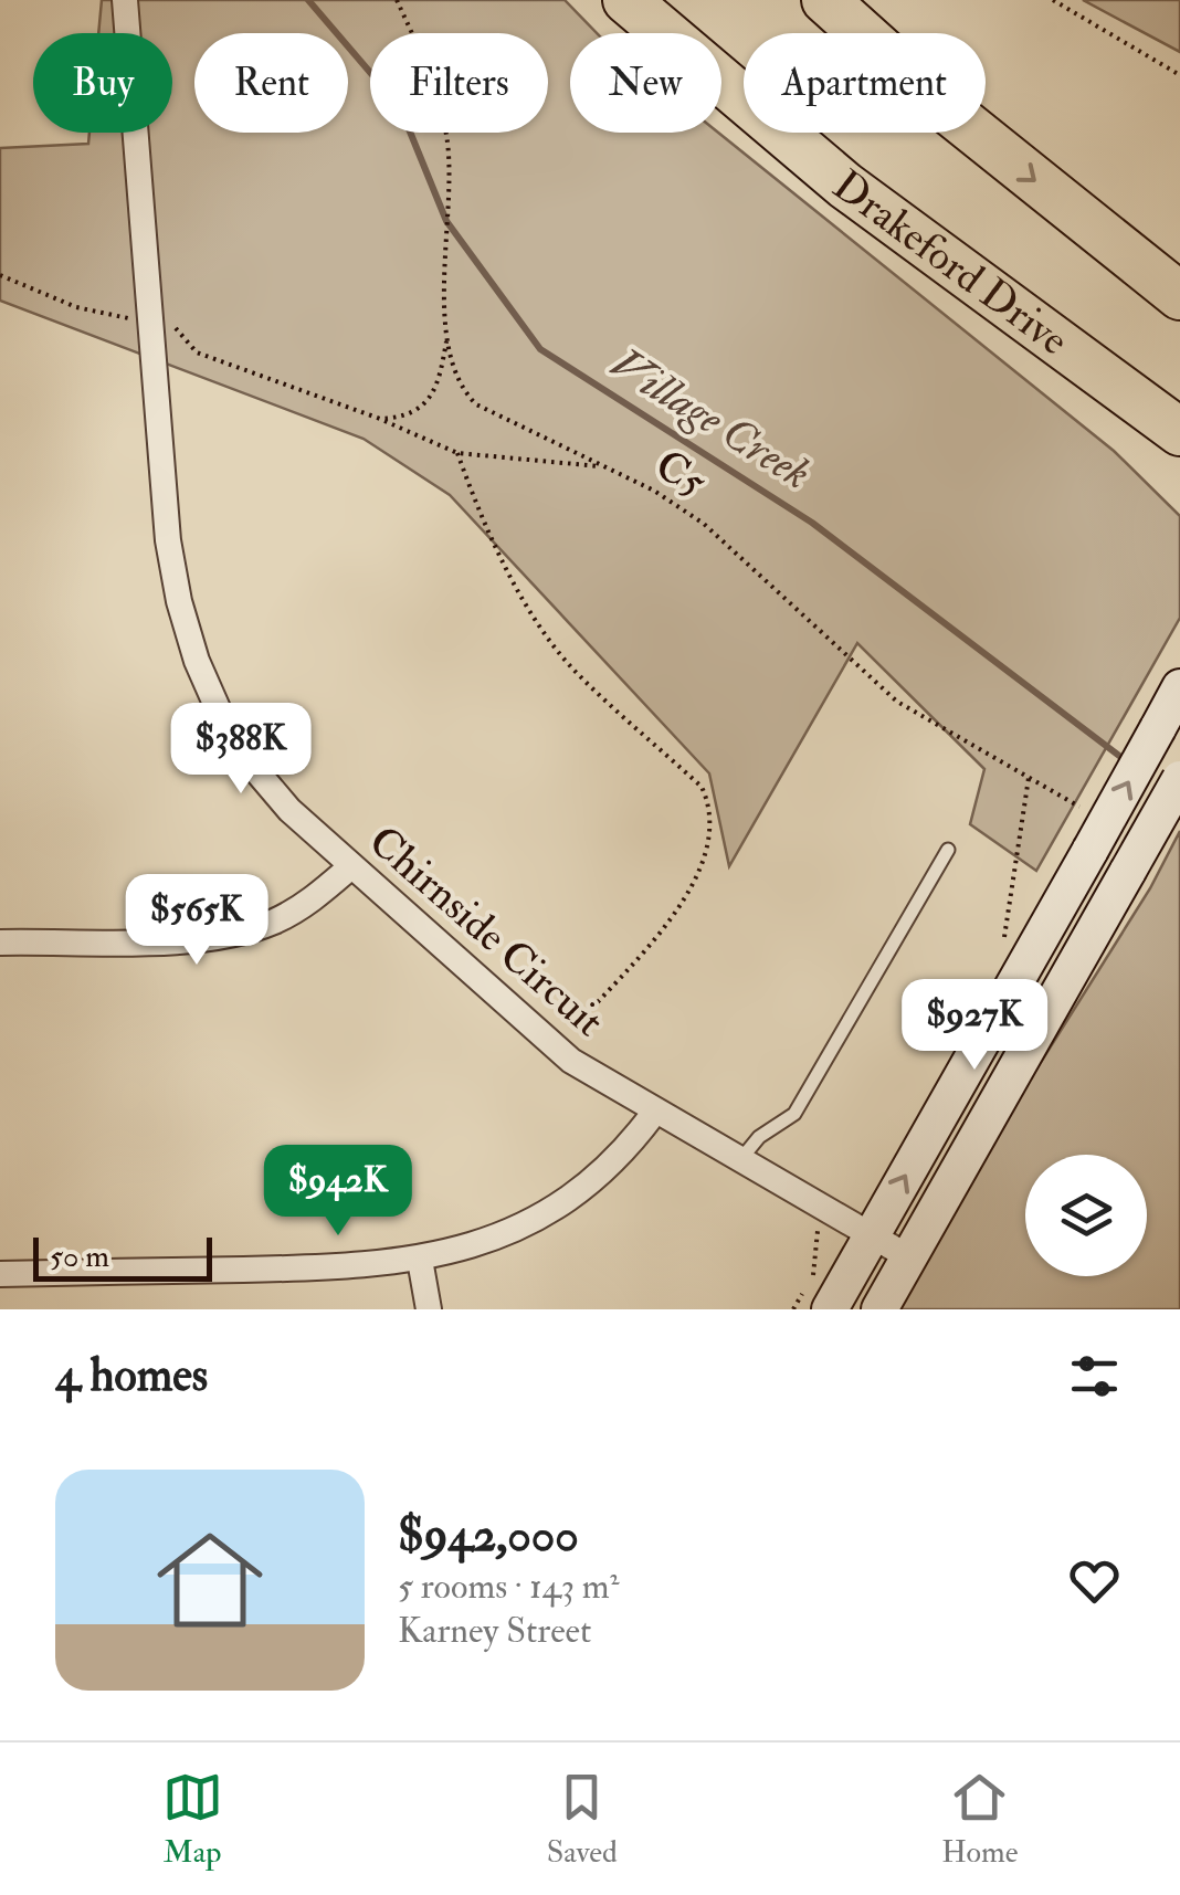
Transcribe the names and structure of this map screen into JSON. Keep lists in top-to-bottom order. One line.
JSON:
{"streets":{"highway":["Drakeford Drive"],"street":["Chirnside Circuit"],"path":["C5"]},"water":["Village Creek"],"scale_bar":"50 m","page":{"chip":["Buy","Rent","Filters","New","Apartment"],"price":["$388K","$565K","$927K","$942K"],"scale":"50 m","heading":"4 homes","list":[{"name":"$942,000","note":"5 rooms · 143 m² · Karney Street"}],"tabs":["Map","Saved","Home"]}}
